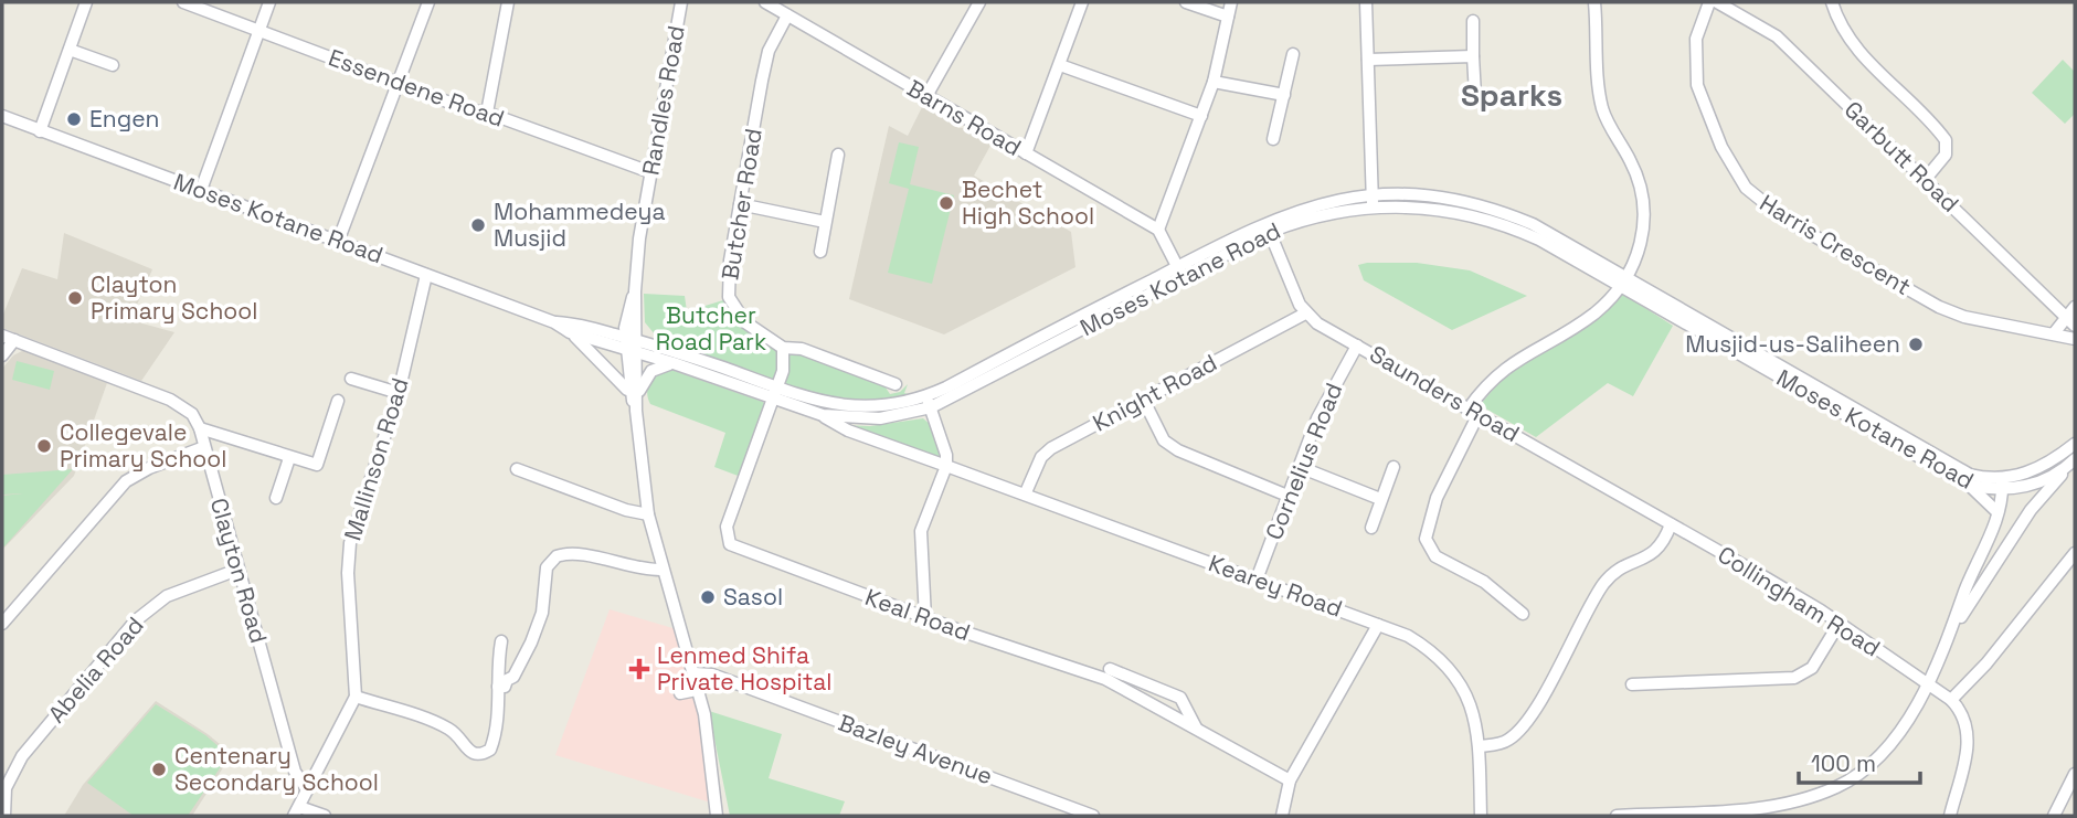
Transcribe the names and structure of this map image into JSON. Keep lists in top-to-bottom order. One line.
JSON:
{"streets":{"street":["Essendene Road","Randles Road","Barns Road","Garbutt Road","Butcher Road","Moses Kotane Road","Harris Crescent","Knight Road","Saunders Road","Mallinson Road","Cornelius Road","Clayton Road","Kearey Road","Collingham Road","Keal Road","Abelia Road","Bazley Avenue"]},"crossings":[["Essendene Road","Randles Road"],["Randles Road","Moses Kotane Road"],["Randles Road","Bazley Avenue"],["Barns Road","Butcher Road"],["Butcher Road","Keal Road"],["Moses Kotane Road","Mallinson Road"],["Moses Kotane Road","Kearey Road"],["Moses Kotane Road","Keal Road"],["Knight Road","Saunders Road"],["Knight Road","Kearey Road"],["Saunders Road","Cornelius Road"],["Saunders Road","Collingham Road"],["Cornelius Road","Kearey Road"],["Clayton Road","Abelia Road"]],"districts":["Sparks"],"parks":["Butcher Road Park"],"places":{"other":["Engen","Bechet High School","Mohammedeya Musjid","Clayton Primary School","Musjid-us-Saliheen","Collegevale Primary School","Sasol","Centenary Secondary School"],"health":["Lenmed Shifa Private Hospital"]},"scale_bar":"100 m"}
